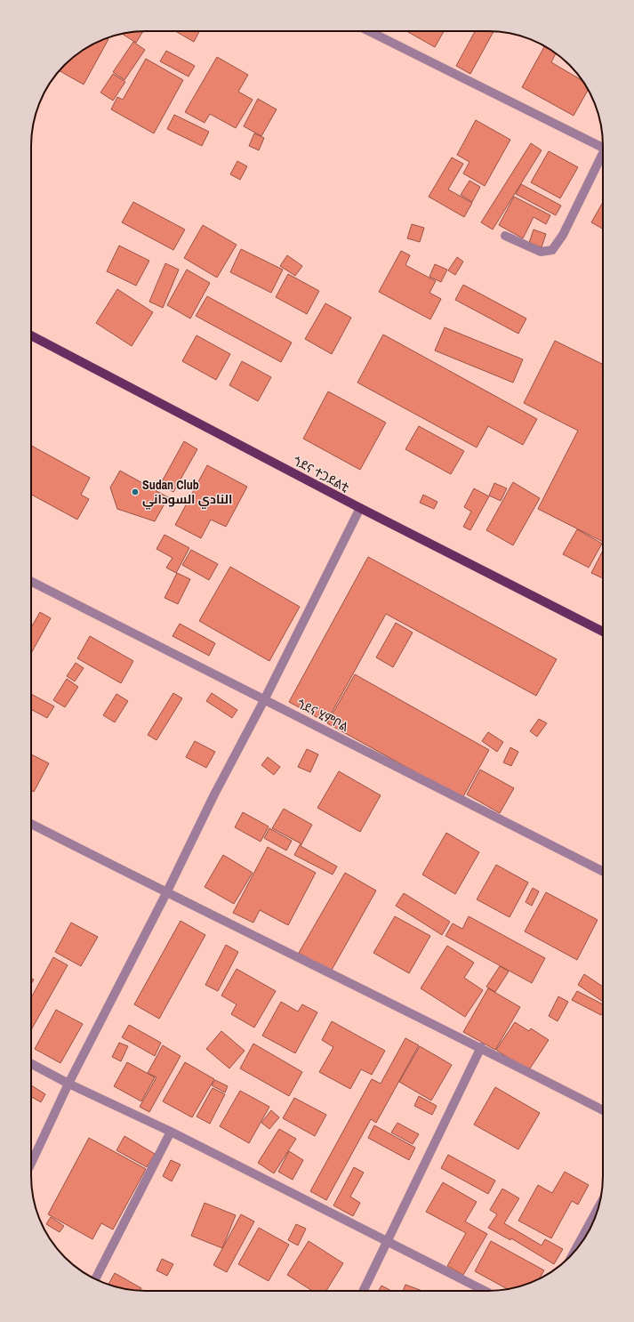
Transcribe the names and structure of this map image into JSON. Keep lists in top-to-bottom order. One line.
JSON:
{"streets":{"main road":["ጎደና ተጋደልቲ"],"street":["ጎደና ሂምቦል"]},"places":["Sudan Club النادي السوداني"]}
